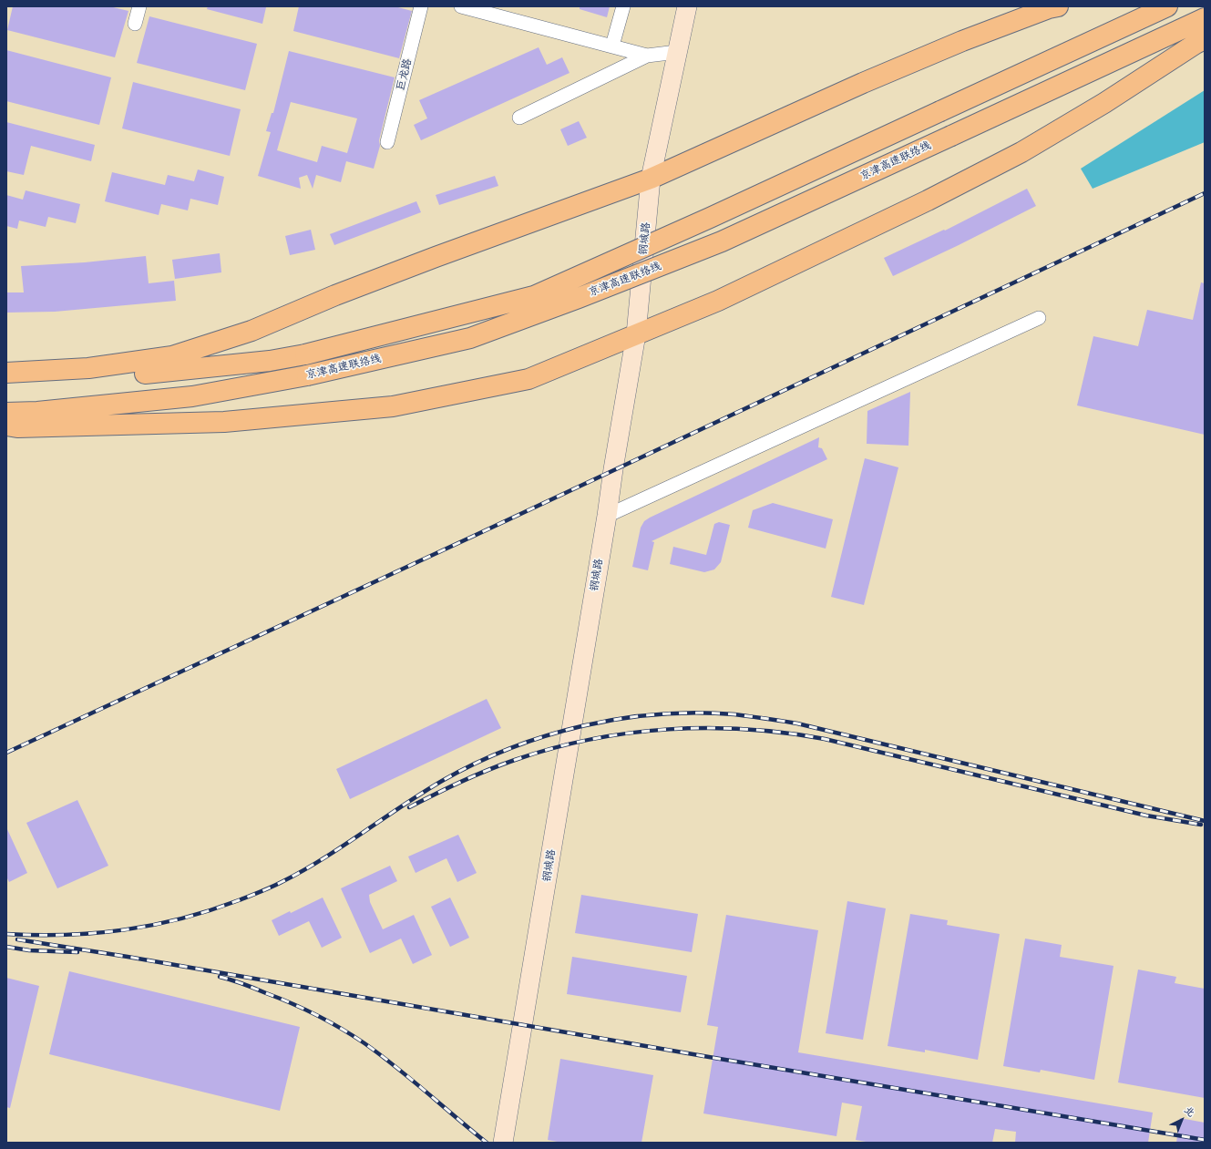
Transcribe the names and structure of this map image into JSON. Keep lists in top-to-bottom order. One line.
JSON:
{"streets":{"highway":["京津高速联络线"],"street":["巨龙路","钢城路"]},"north":"top right"}
